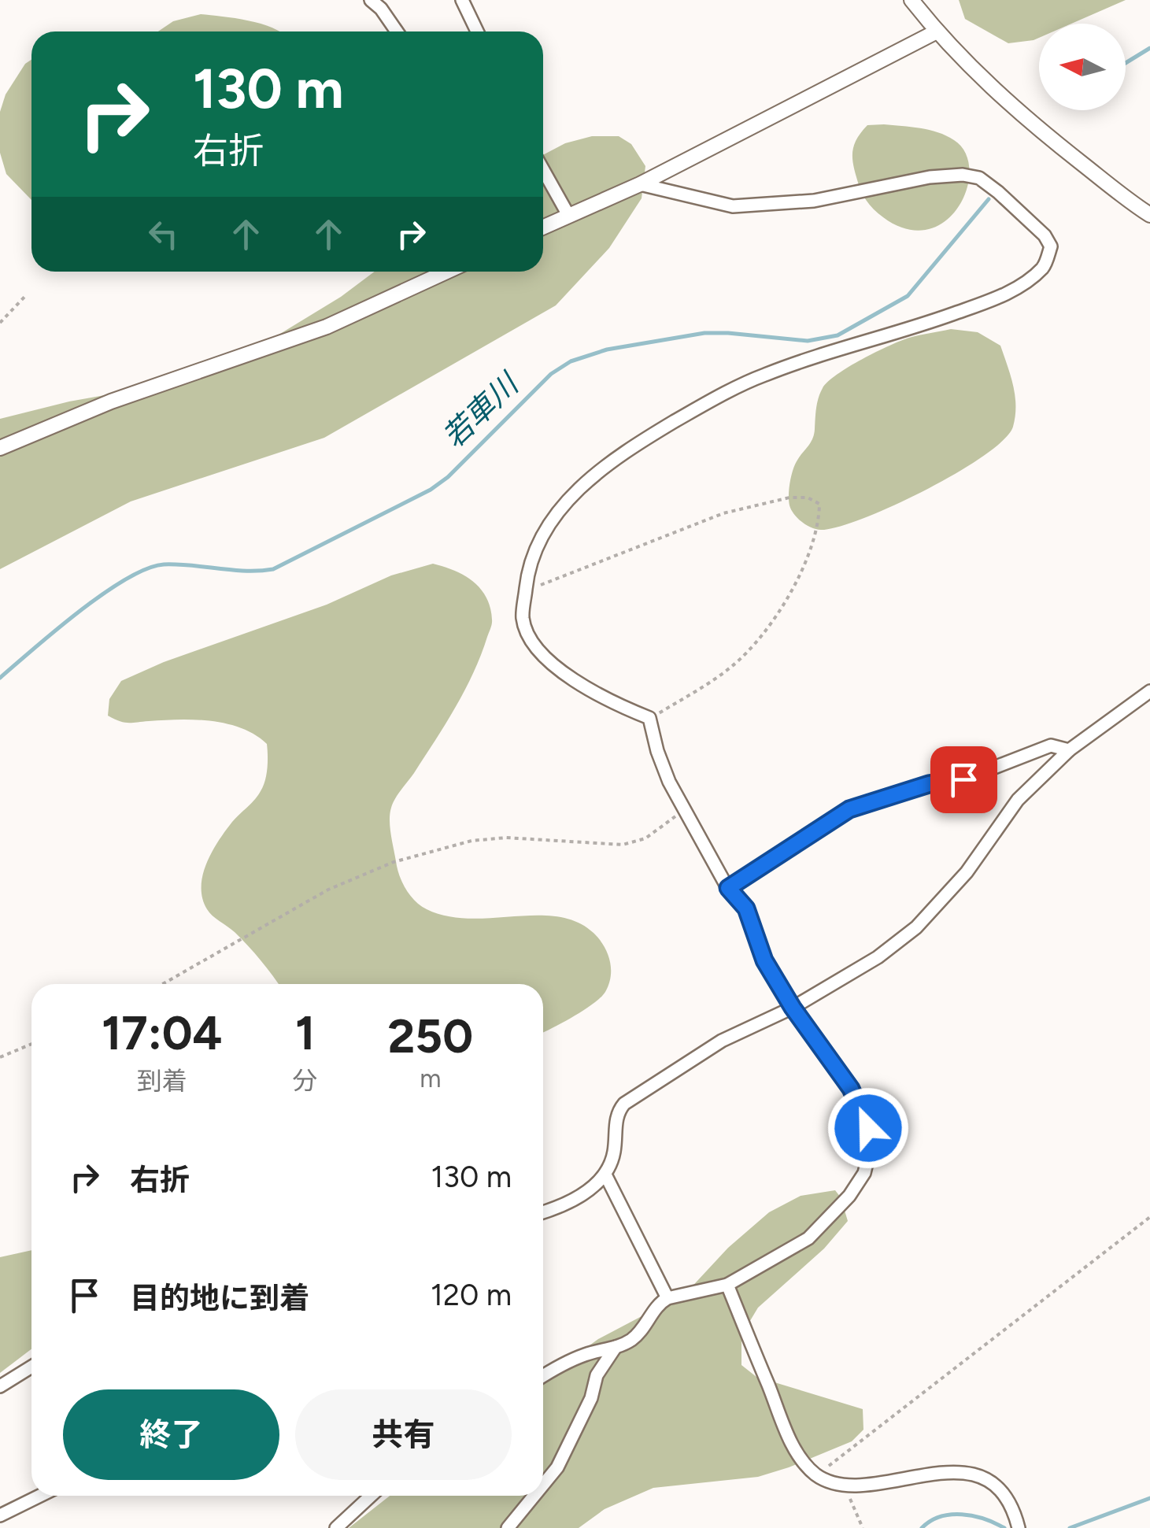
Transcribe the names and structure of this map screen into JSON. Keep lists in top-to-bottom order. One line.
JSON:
{"water":["若車川"],"north":"left","page":{"turn":["130 m","右折"],"eta":["17:04","到着","1","分","250","m"],"list":[{"name":"右折","value":"130 m"},{"name":"目的地に到着","value":"120 m"}],"buttons":["終了","共有"]}}
